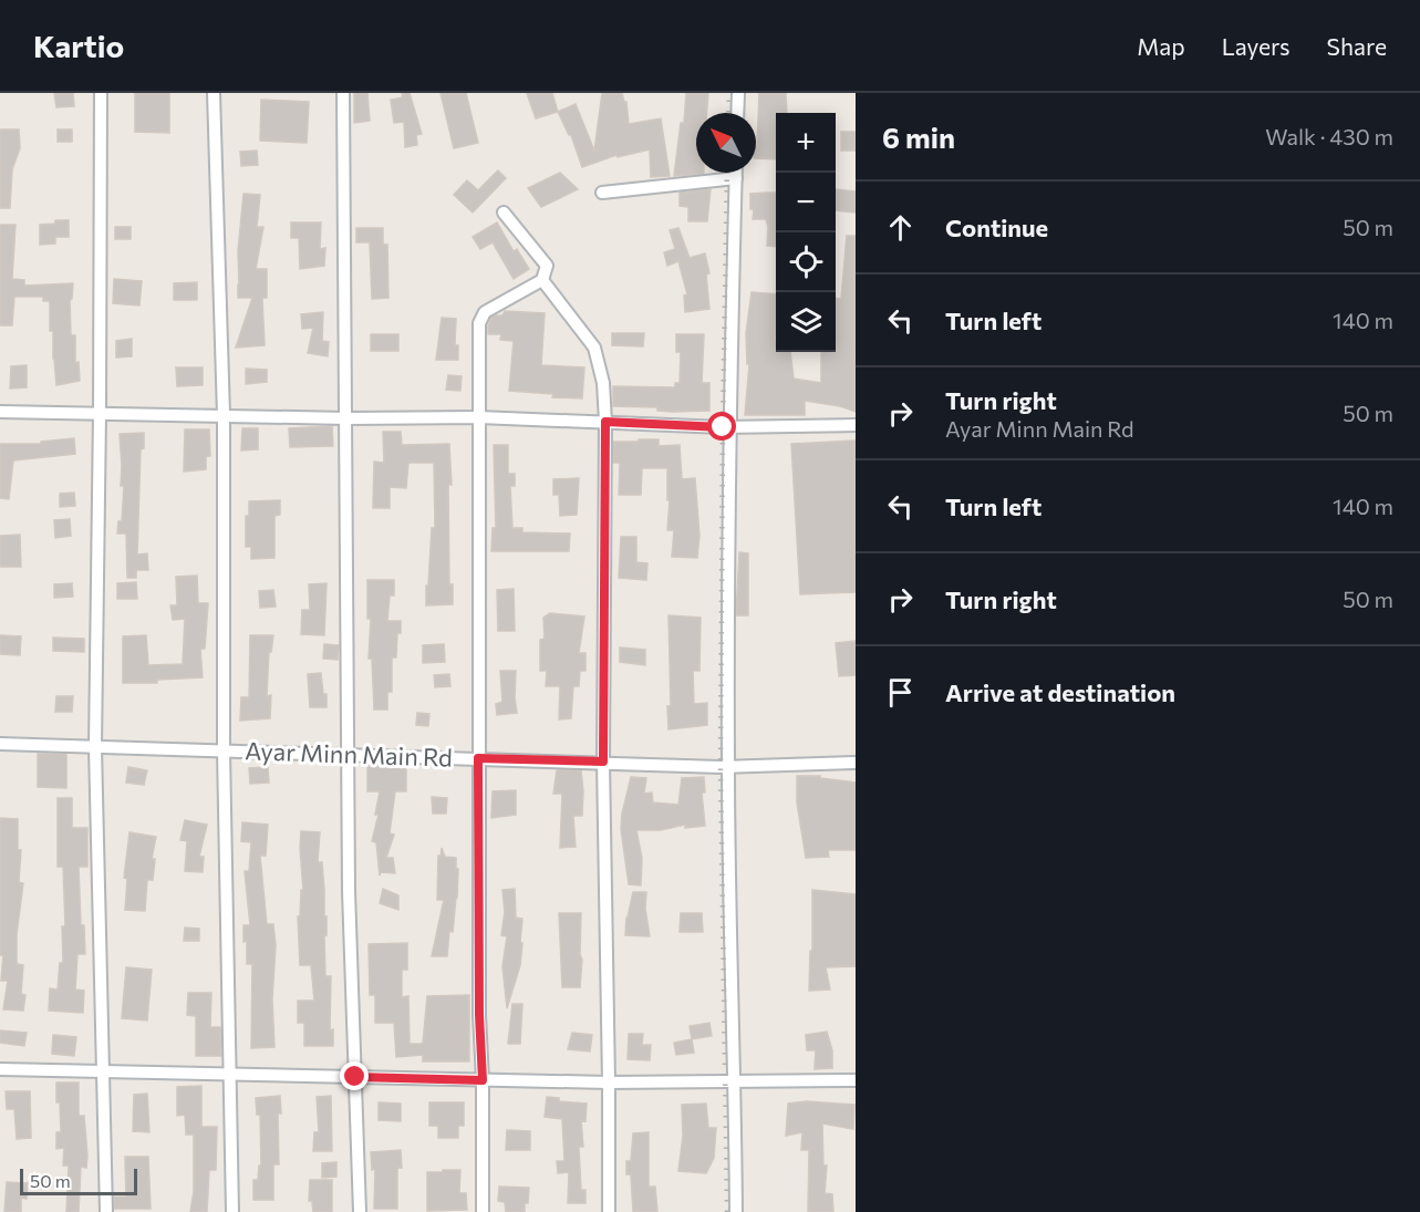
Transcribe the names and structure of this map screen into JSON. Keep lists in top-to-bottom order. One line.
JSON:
{"streets":{"street":["Ayar Minn Main Rd"]},"scale_bar":"50 m","north":"top left","page":{"header":"Kartio","nav":["Map","Layers","Share"],"heading":["6 min","Walk · 430 m"],"map_buttons":["+","−"],"list":[["Continue","50 m"],["Turn left","140 m"],["Turn right","Ayar Minn Main Rd","50 m"],["Turn left","140 m"],["Turn right","50 m"],"Arrive at destination"],"scale":"50 m"}}
